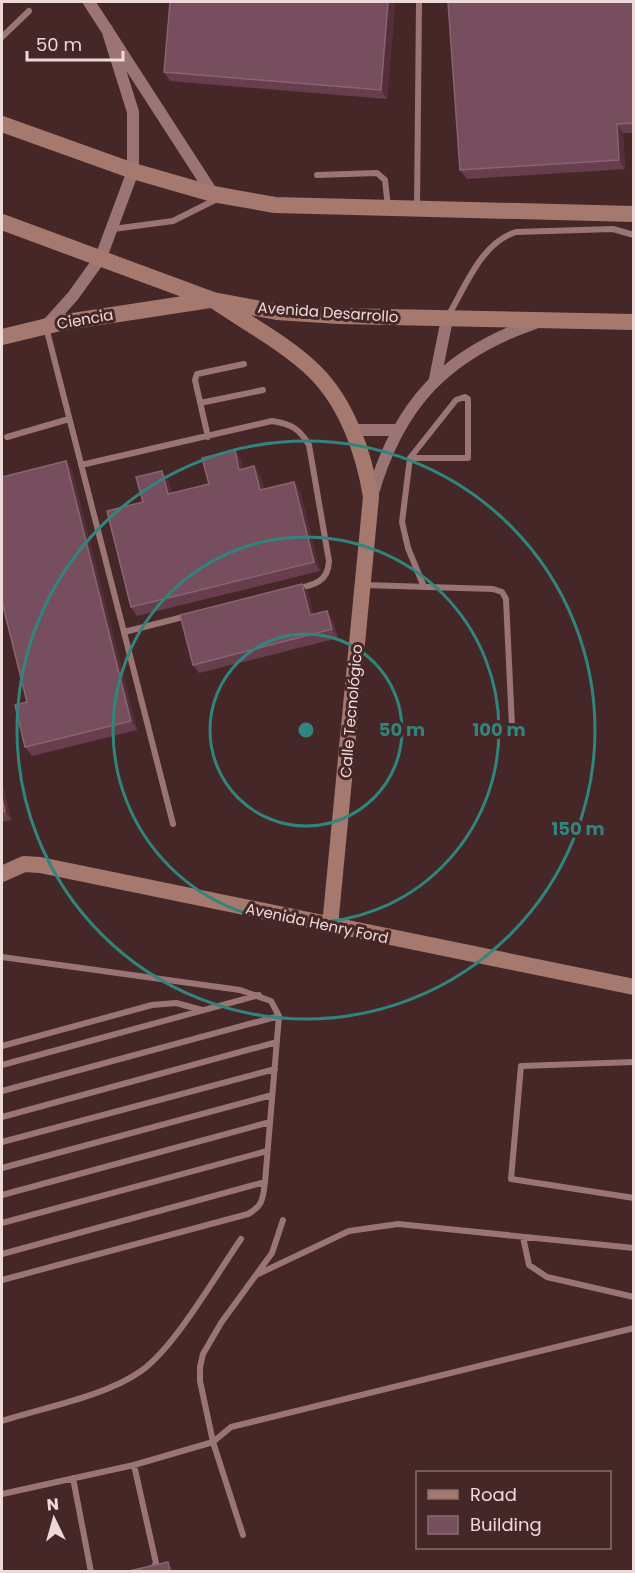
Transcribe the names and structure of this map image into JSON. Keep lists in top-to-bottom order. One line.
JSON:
{"streets":{"street":["Avenida Desarrollo","Ciencia","Calle Tecnológico","Avenida Henry Ford"]},"crossings":[["Avenida Desarrollo","Ciencia"],["Avenida Desarrollo","Calle Tecnológico"],["Ciencia","Calle Tecnológico"],["Calle Tecnológico","Avenida Henry Ford"]],"legend":["Road","Building"],"scale_bar":"50 m","north":"top","rings":["50 m","100 m","150 m"]}
